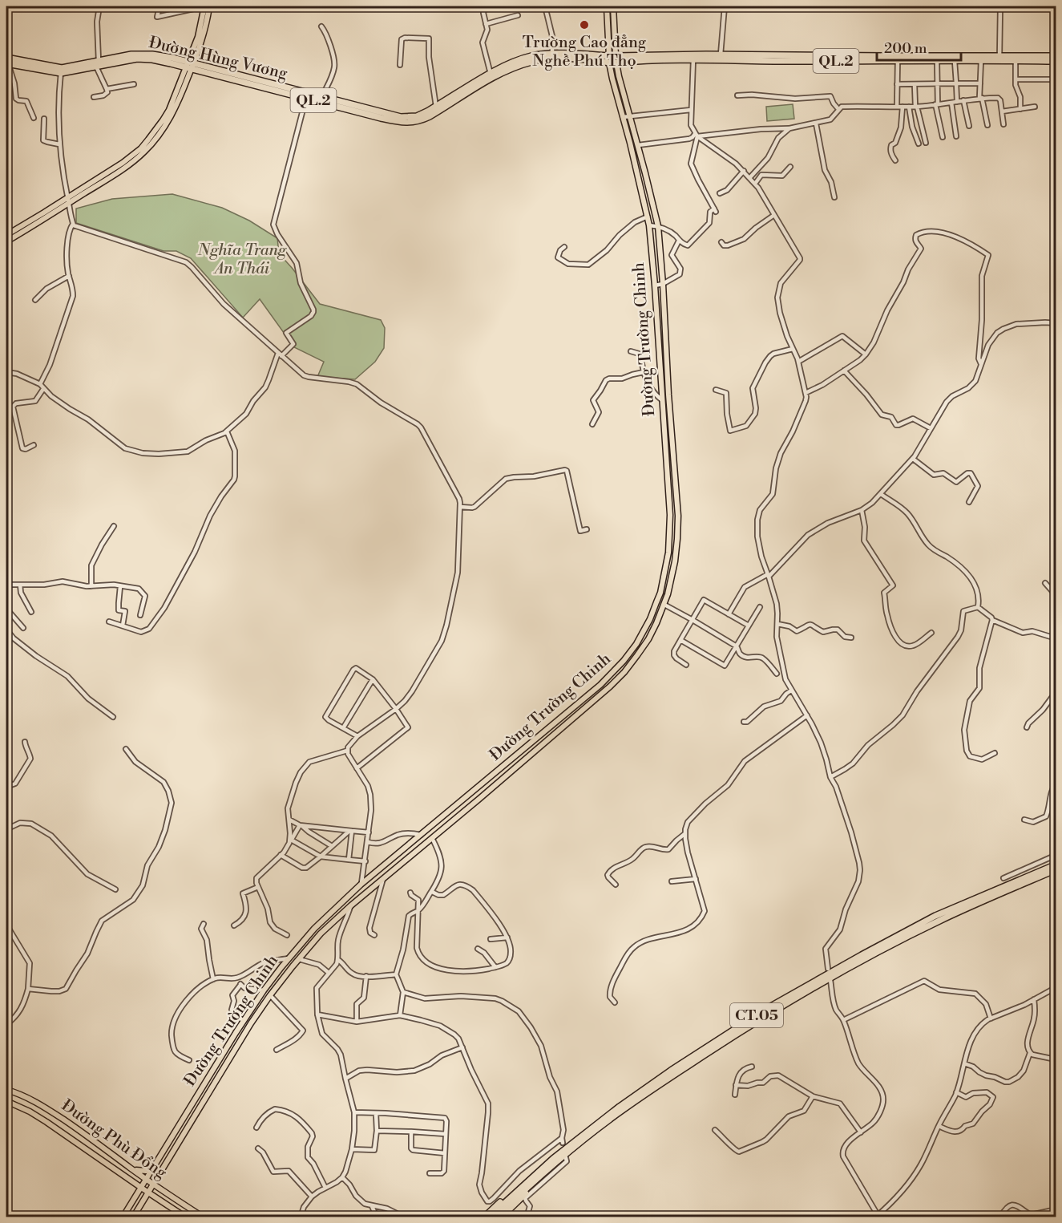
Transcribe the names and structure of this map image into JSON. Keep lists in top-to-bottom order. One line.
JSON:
{"streets":{"highway":["Đường Hùng Vương","QL.2","CT.05"],"main road":["Đường Trường Chinh","Đường Phù Đổng"]},"crossings":[["Đường Hùng Vương","Đường Trường Chinh"],["Đường Trường Chinh","Đường Phù Đổng"]],"parks":["Nghĩa Trang An Thái"],"places":["Trường Cao đẳng Nghề Phú Thọ"],"scale_bar":"200 m"}
